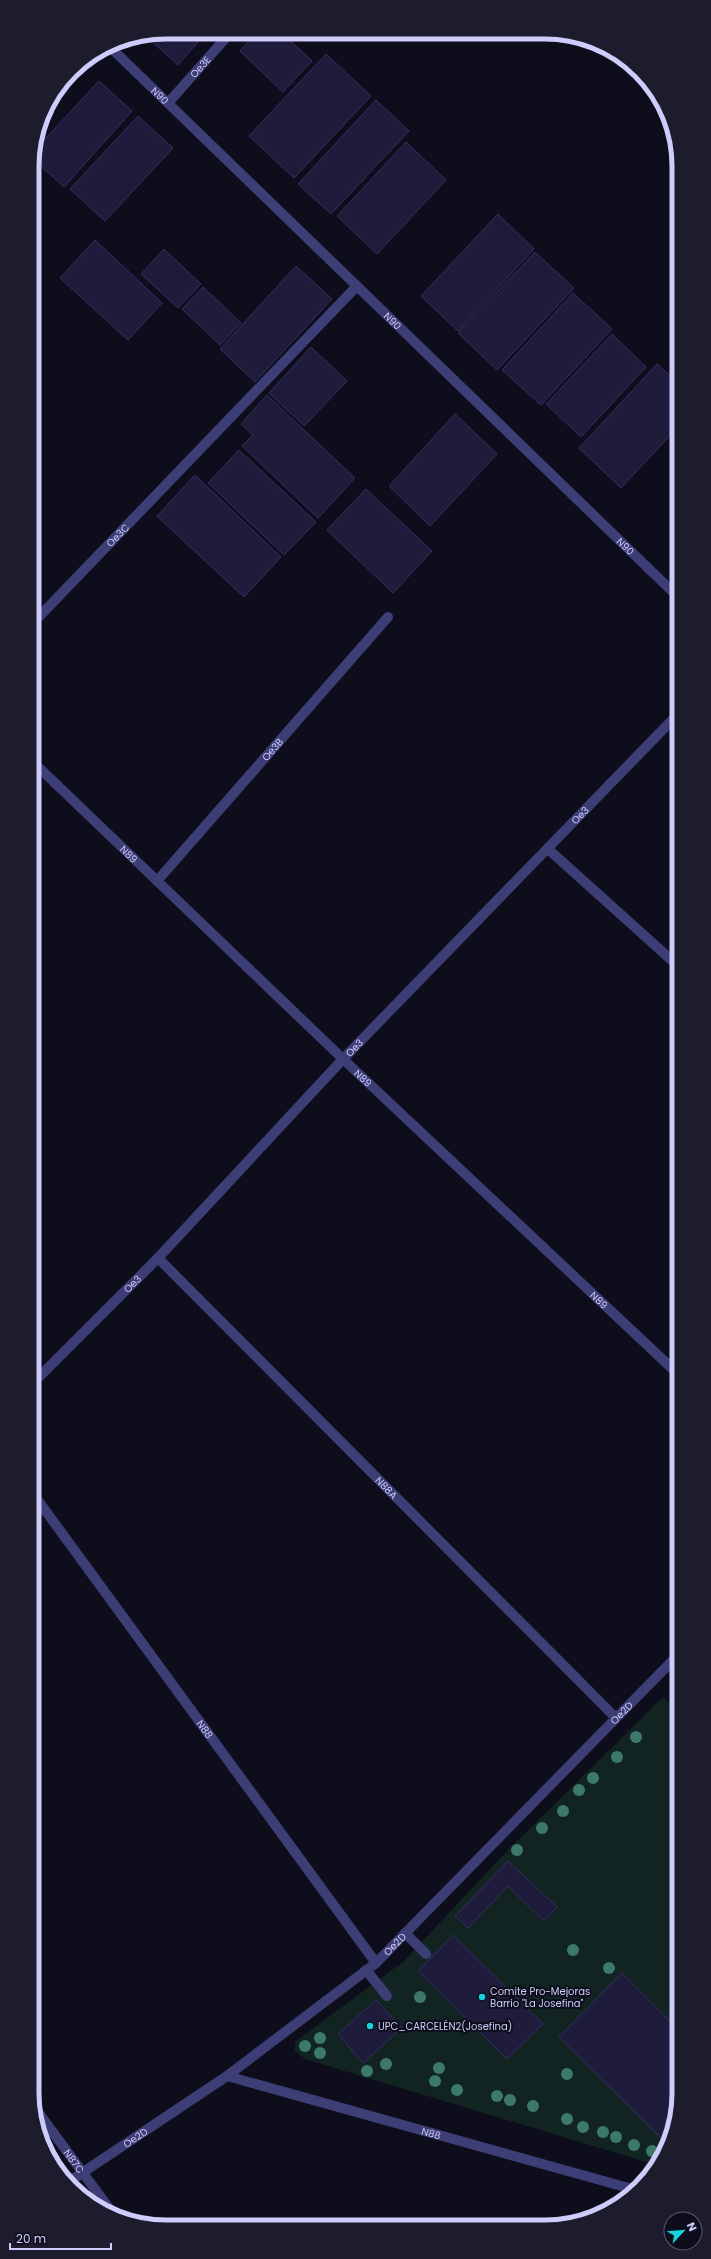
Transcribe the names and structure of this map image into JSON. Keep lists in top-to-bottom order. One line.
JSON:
{"streets":{"street":["Oe3E","N90","Oe3C","Oe3B","Oe3","N89","N88A","Oe2D","N88","N87C"]},"crossings":[["Oe3E","N90"],["N90","Oe3C"],["Oe3B","N89"],["Oe3","N89"],["Oe3","N88A"],["N88A","Oe2D"],["Oe2D","N88"],["Oe2D","N87C"]],"places":["Comite Pro-Mejoras Barrio \"La Josefina\"","UPC_CARCELÉN2(Josefina)"],"scale_bar":"20 m","north":"top right"}
